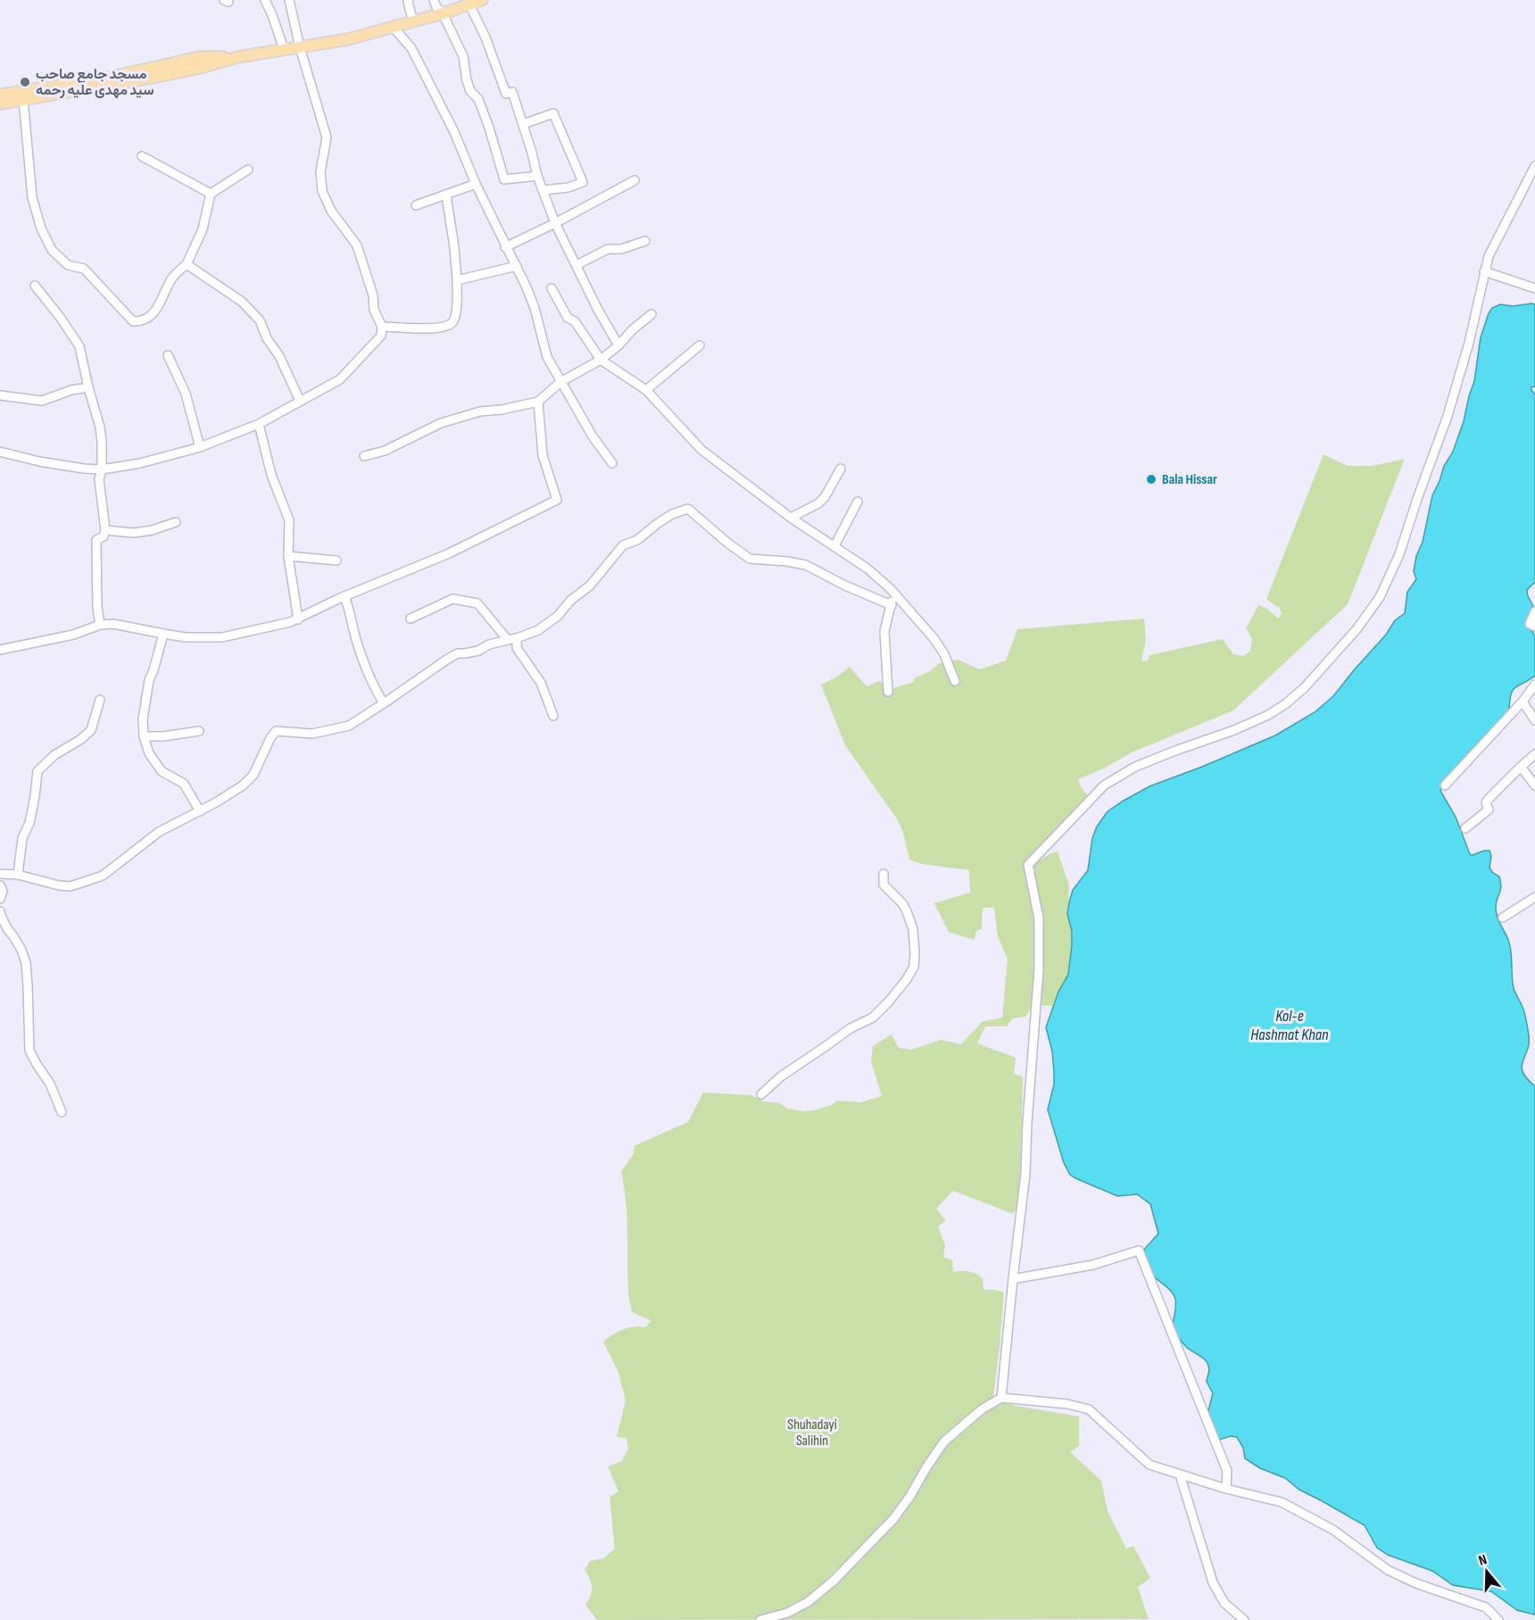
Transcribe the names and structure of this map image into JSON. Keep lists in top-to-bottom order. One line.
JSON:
{"water":["Kol-e Hashmat Khan"],"parks":["Shuhadayi Salihin"],"places":["مسجد جامع صاحب سید مهدی علیه رحمه","Bala Hissar"],"north":"top"}
